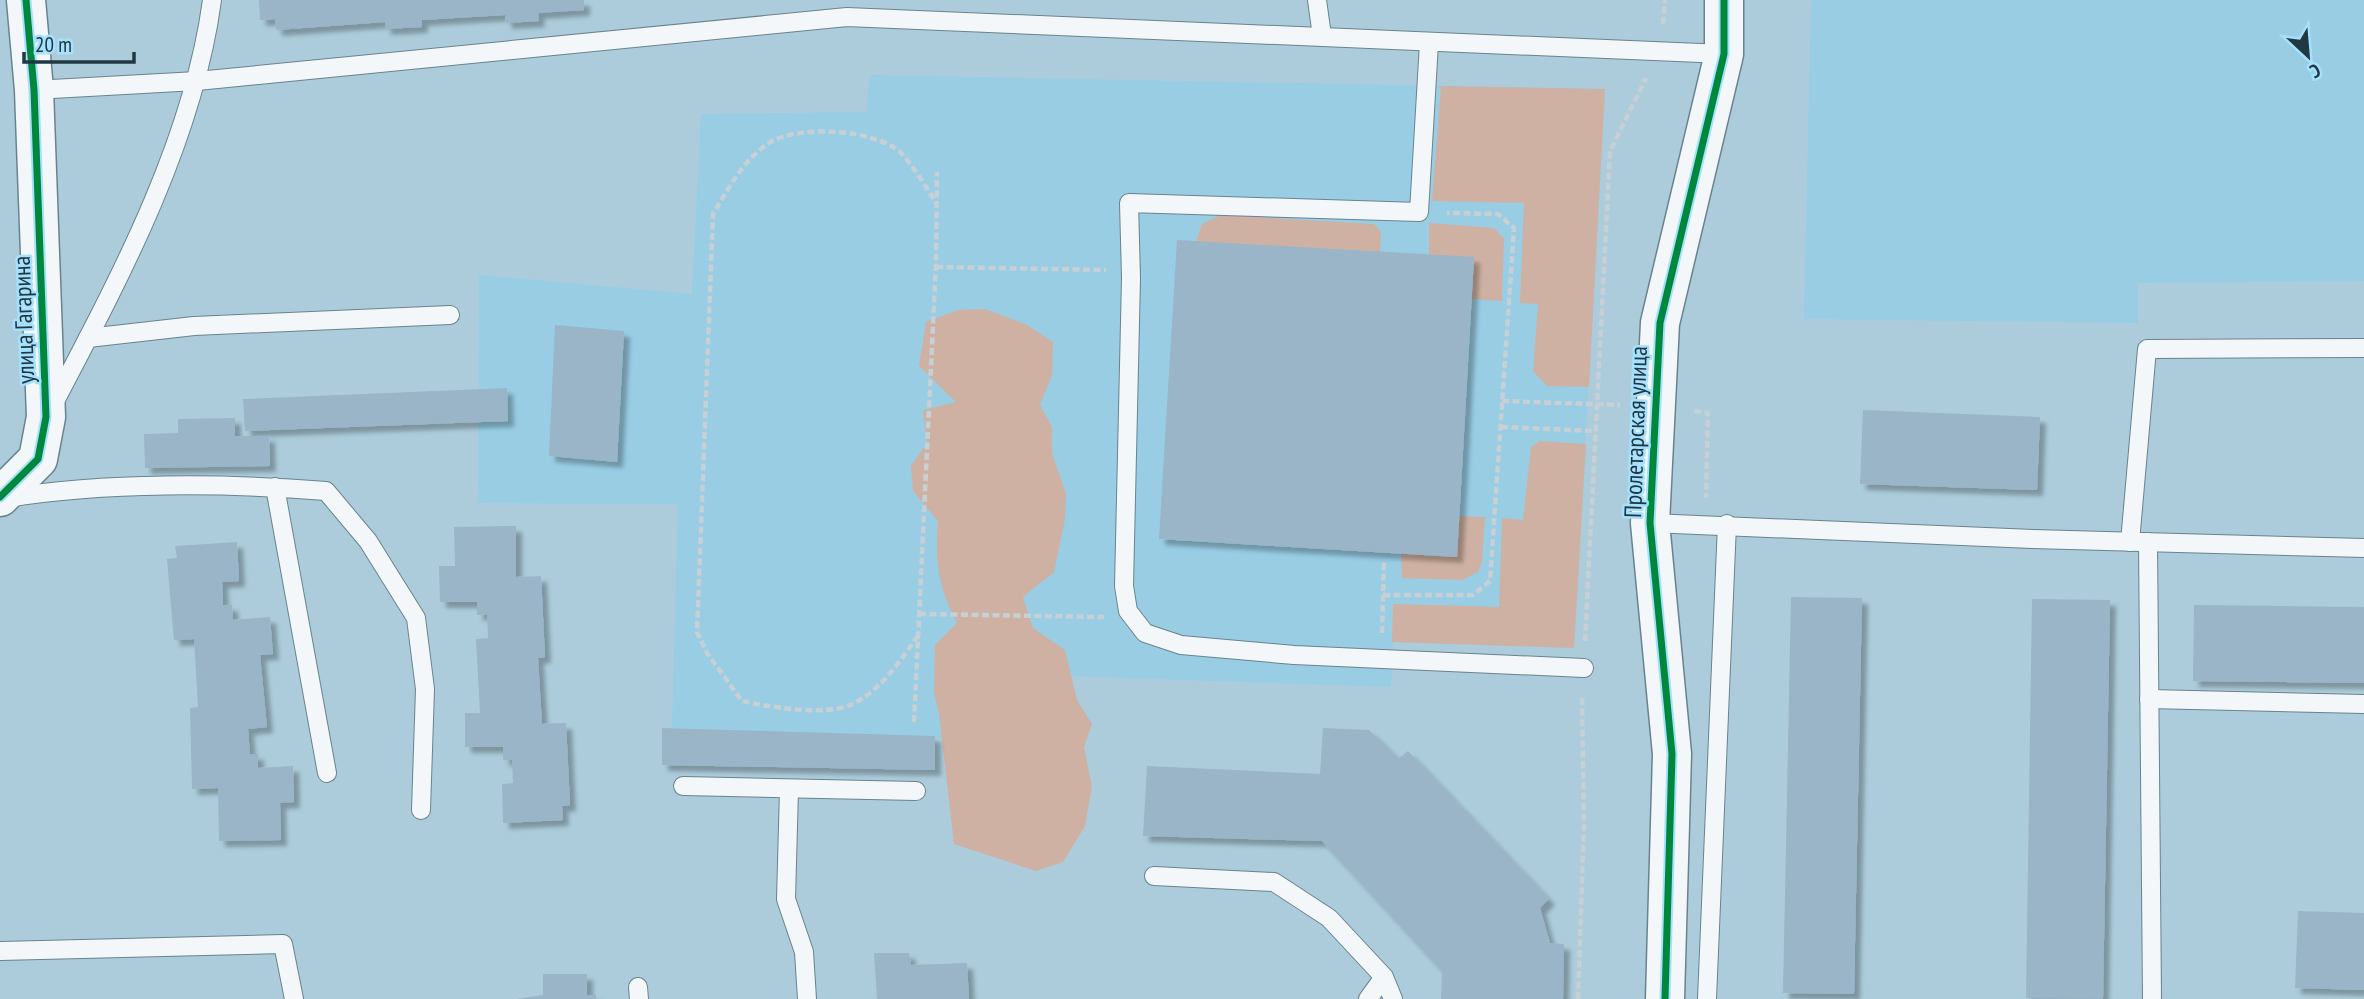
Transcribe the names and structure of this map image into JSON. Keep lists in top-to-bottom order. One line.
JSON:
{"streets":{"street":["улица Гагарина","Пролетарская улица"]},"scale_bar":"20 m","north":"bottom right"}
